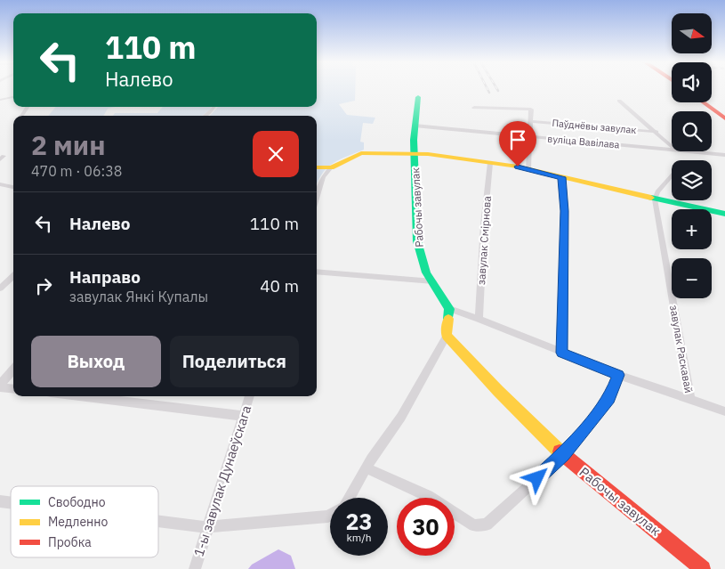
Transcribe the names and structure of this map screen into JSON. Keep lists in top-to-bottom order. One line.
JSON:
{"streets":{"street":["Паўднёвы завулак","вуліца Вавілава","Рабочы завулак","завулак Смірнова","завулак Раскавай","1-ы завулак Дунаеўскага"]},"crossings":[["вуліца Вавілава","Рабочы завулак"]],"legend":["Свободно","Медленно","Пробка"],"north":"right","page":{"map_buttons":["+","−"],"turn":["110 m","Налево"],"heading":["2 мин","470 m · 06:38"],"list":[{"name":"Налево","value":"110 m"},{"name":"Направо","note":"завулак Янкі Купалы","value":"40 m"}],"buttons":["Выход","Поделиться"],"speed":"23 km/h","limit":"30"}}
